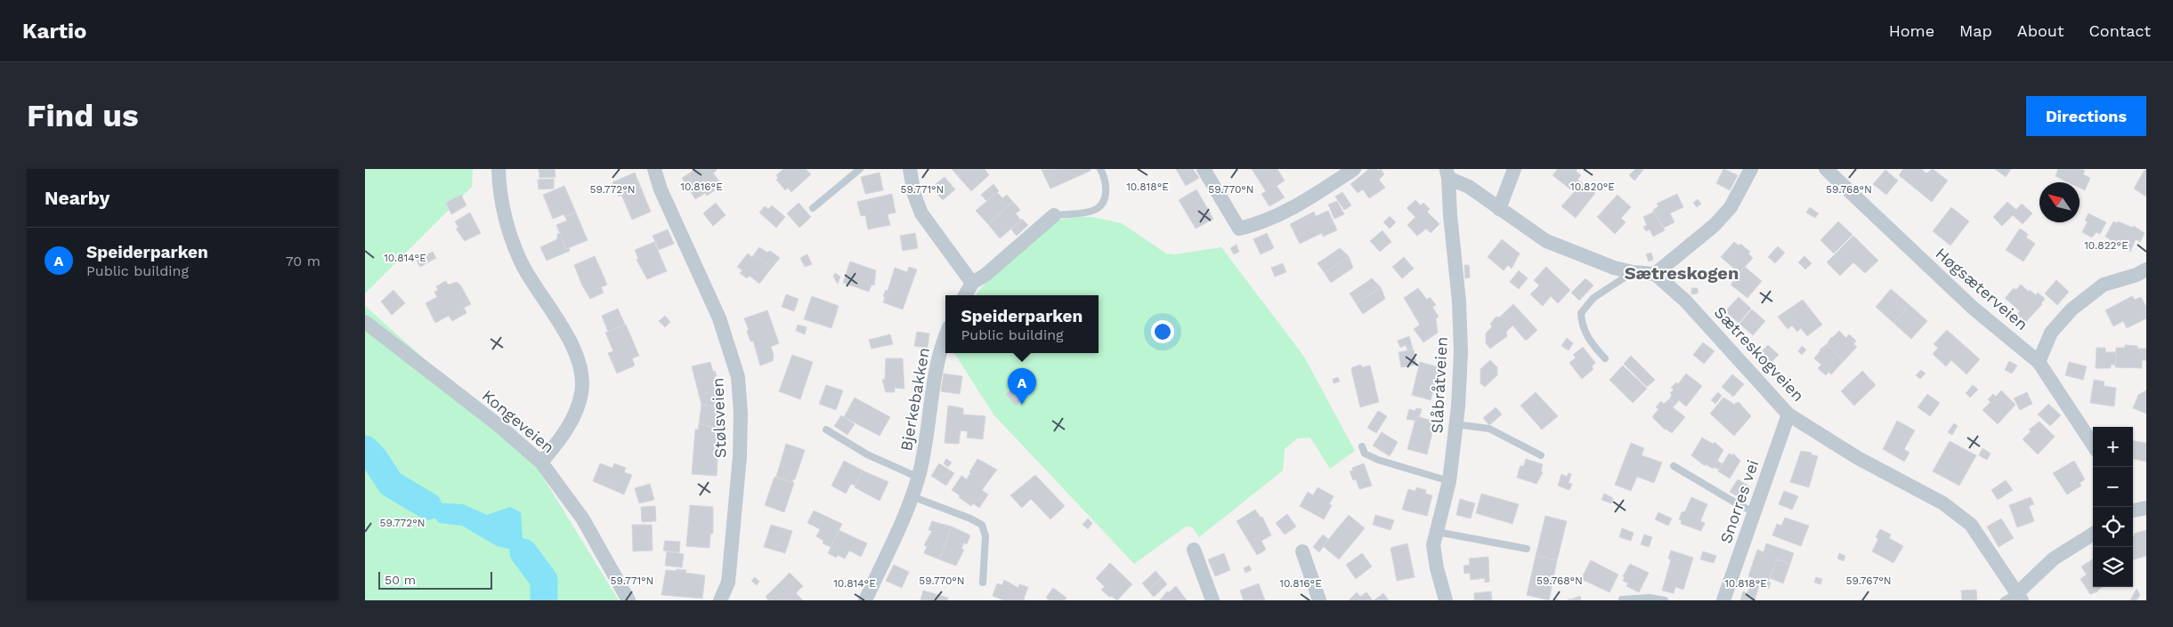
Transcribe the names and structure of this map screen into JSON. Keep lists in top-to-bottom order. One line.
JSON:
{"streets":{"street":["Høgsæterveien","Sætreskogveien","Slåbråtveien","Bjerkebakken","Stølsveien","Kongeveien","Snorres vei"]},"crossings":[["Sætreskogveien","Snorres vei"]],"districts":["Sætreskogen"],"scale_bar":"50 m","north":"top left","page":{"header":"Kartio","nav":["Home","Map","About","Contact"],"buttons":"Directions","title":"Find us","heading":"Nearby","list":[{"mark":"A","name":"Speiderparken","note":"Public building","value":"70 m"}],"popup":["Speiderparken","Public building"],"pins":"A","map_buttons":["+","−"],"scale":"50 m"},"coordinates":["10.816°E","10.818°E","10.820°E","59.772°N","59.771°N","59.770°N","59.768°N","10.822°E","10.814°E","59.767°N"]}
